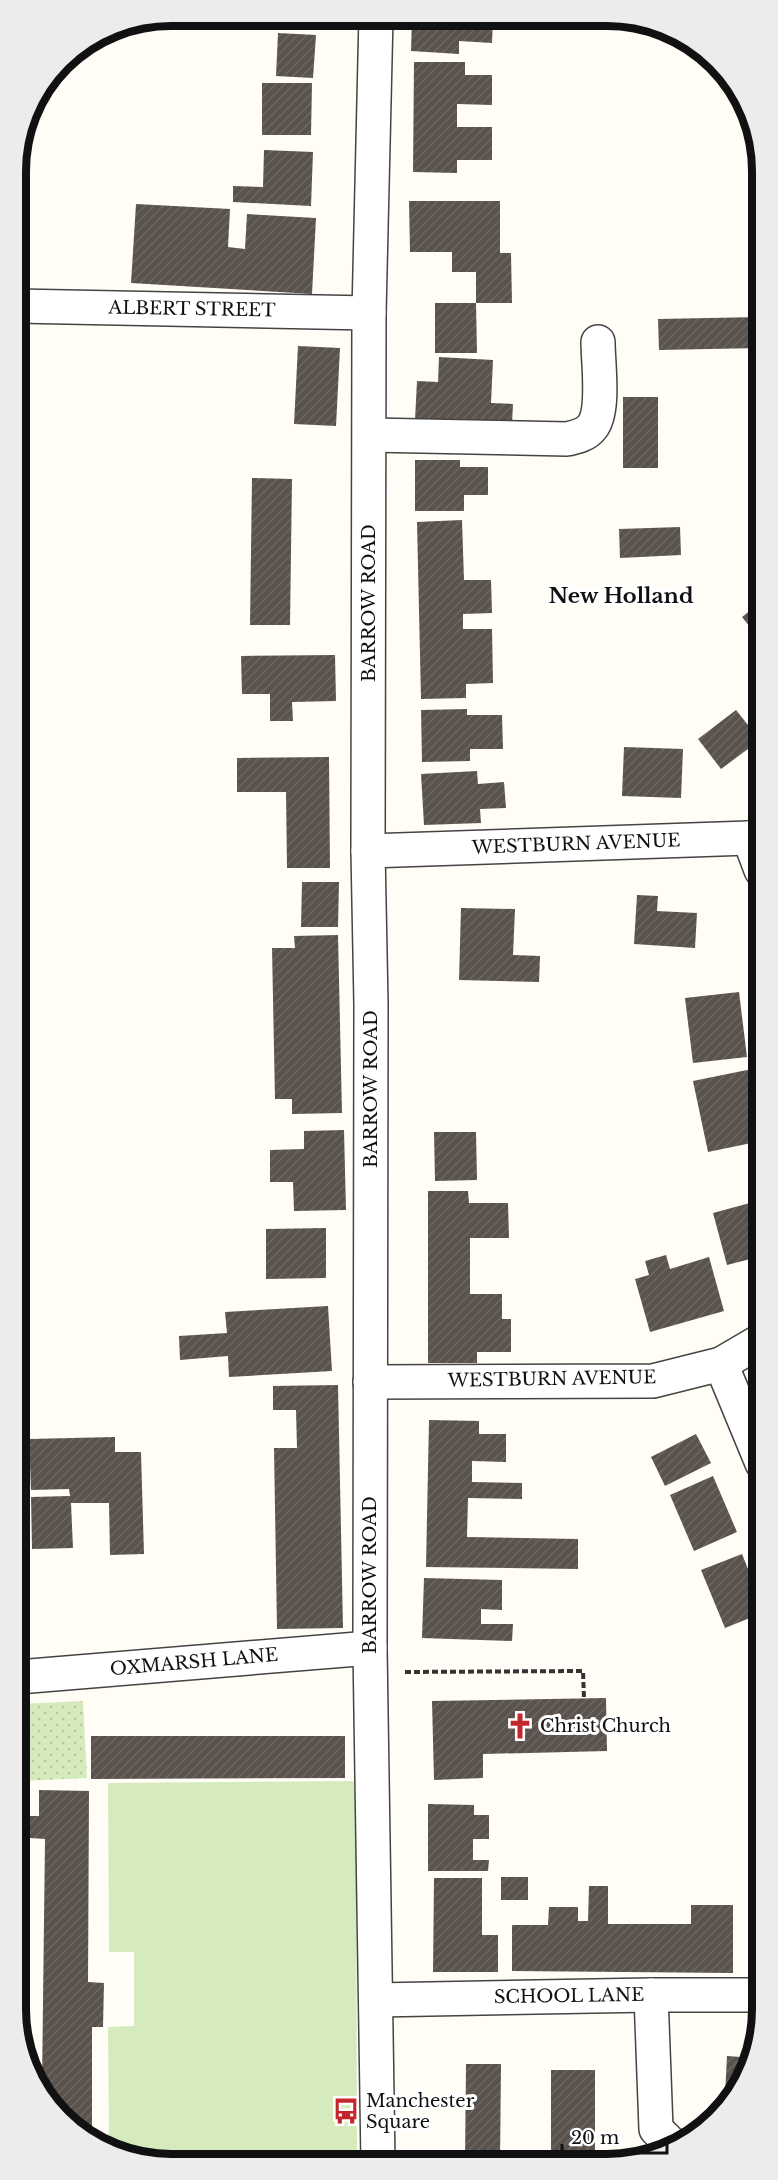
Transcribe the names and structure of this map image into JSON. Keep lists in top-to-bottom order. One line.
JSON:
{"streets":{"street":["ALBERT STREET","BARROW ROAD","WESTBURN AVENUE","OXMARSH LANE","SCHOOL LANE"]},"crossings":[["ALBERT STREET","BARROW ROAD"],["BARROW ROAD","WESTBURN AVENUE"],["BARROW ROAD","OXMARSH LANE"],["BARROW ROAD","SCHOOL LANE"]],"districts":["New Holland"],"places":{"church":["Christ Church"],"bus stop":["Manchester Square"]},"scale_bar":"20 m"}
